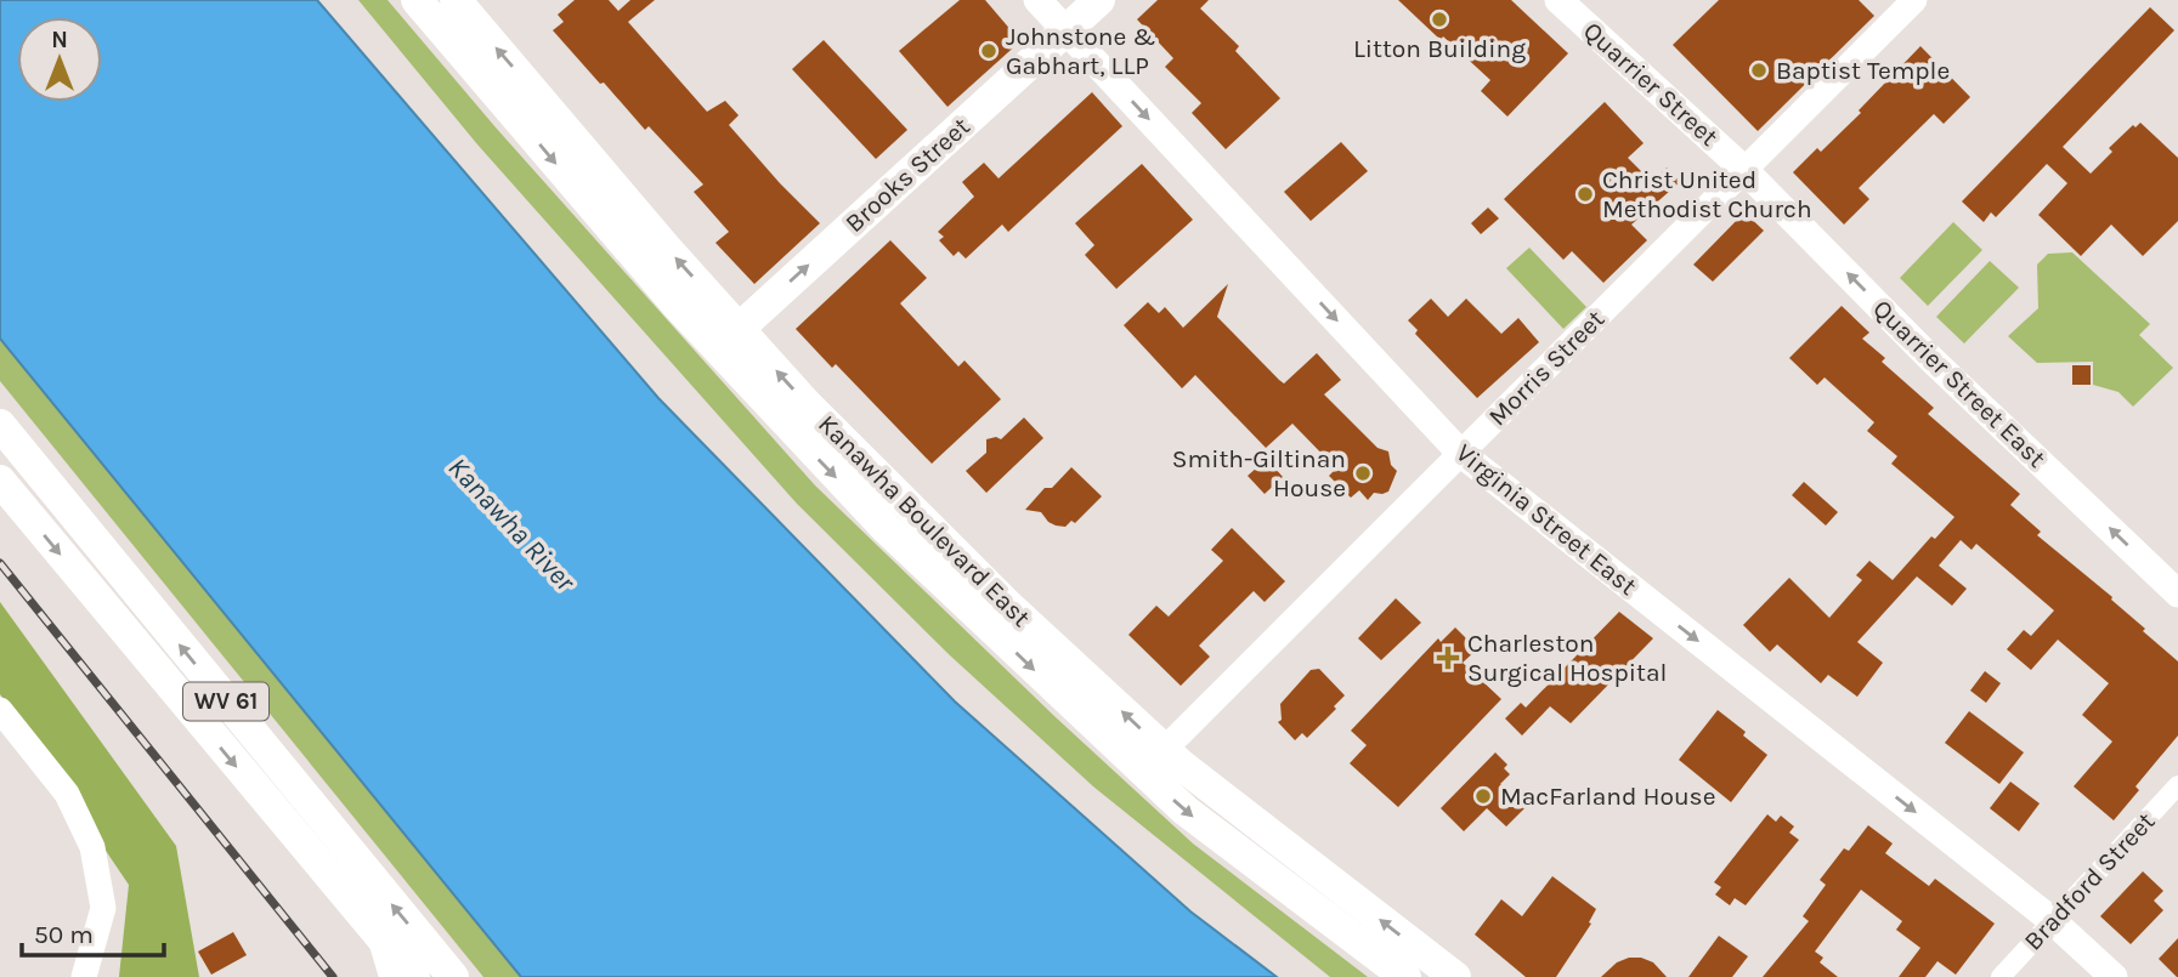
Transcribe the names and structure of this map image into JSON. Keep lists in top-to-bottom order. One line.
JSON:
{"streets":{"main road":["Quarrier Street","Brooks Street","Quarrier Street East","Virginia Street East","Kanawha Boulevard East","WV 61"],"street":["Morris Street","Bradford Street"]},"crossings":[["Quarrier Street","Morris Street"],["Quarrier Street","Quarrier Street East"],["Brooks Street","Virginia Street East"],["Brooks Street","Kanawha Boulevard East"],["Morris Street","Quarrier Street East"],["Morris Street","Virginia Street East"],["Morris Street","Kanawha Boulevard East"],["Virginia Street East","Bradford Street"]],"one_way":["Brooks Street","Quarrier Street East","Virginia Street East"],"water":["Kanawha River"],"places":{"other":["Litton Building","Johnstone & Gabhart, LLP","Baptist Temple","Christ United Methodist Church","Smith-Giltinan House","MacFarland House"],"health":["Charleston Surgical Hospital"]},"scale_bar":"50 m","north":"top"}
